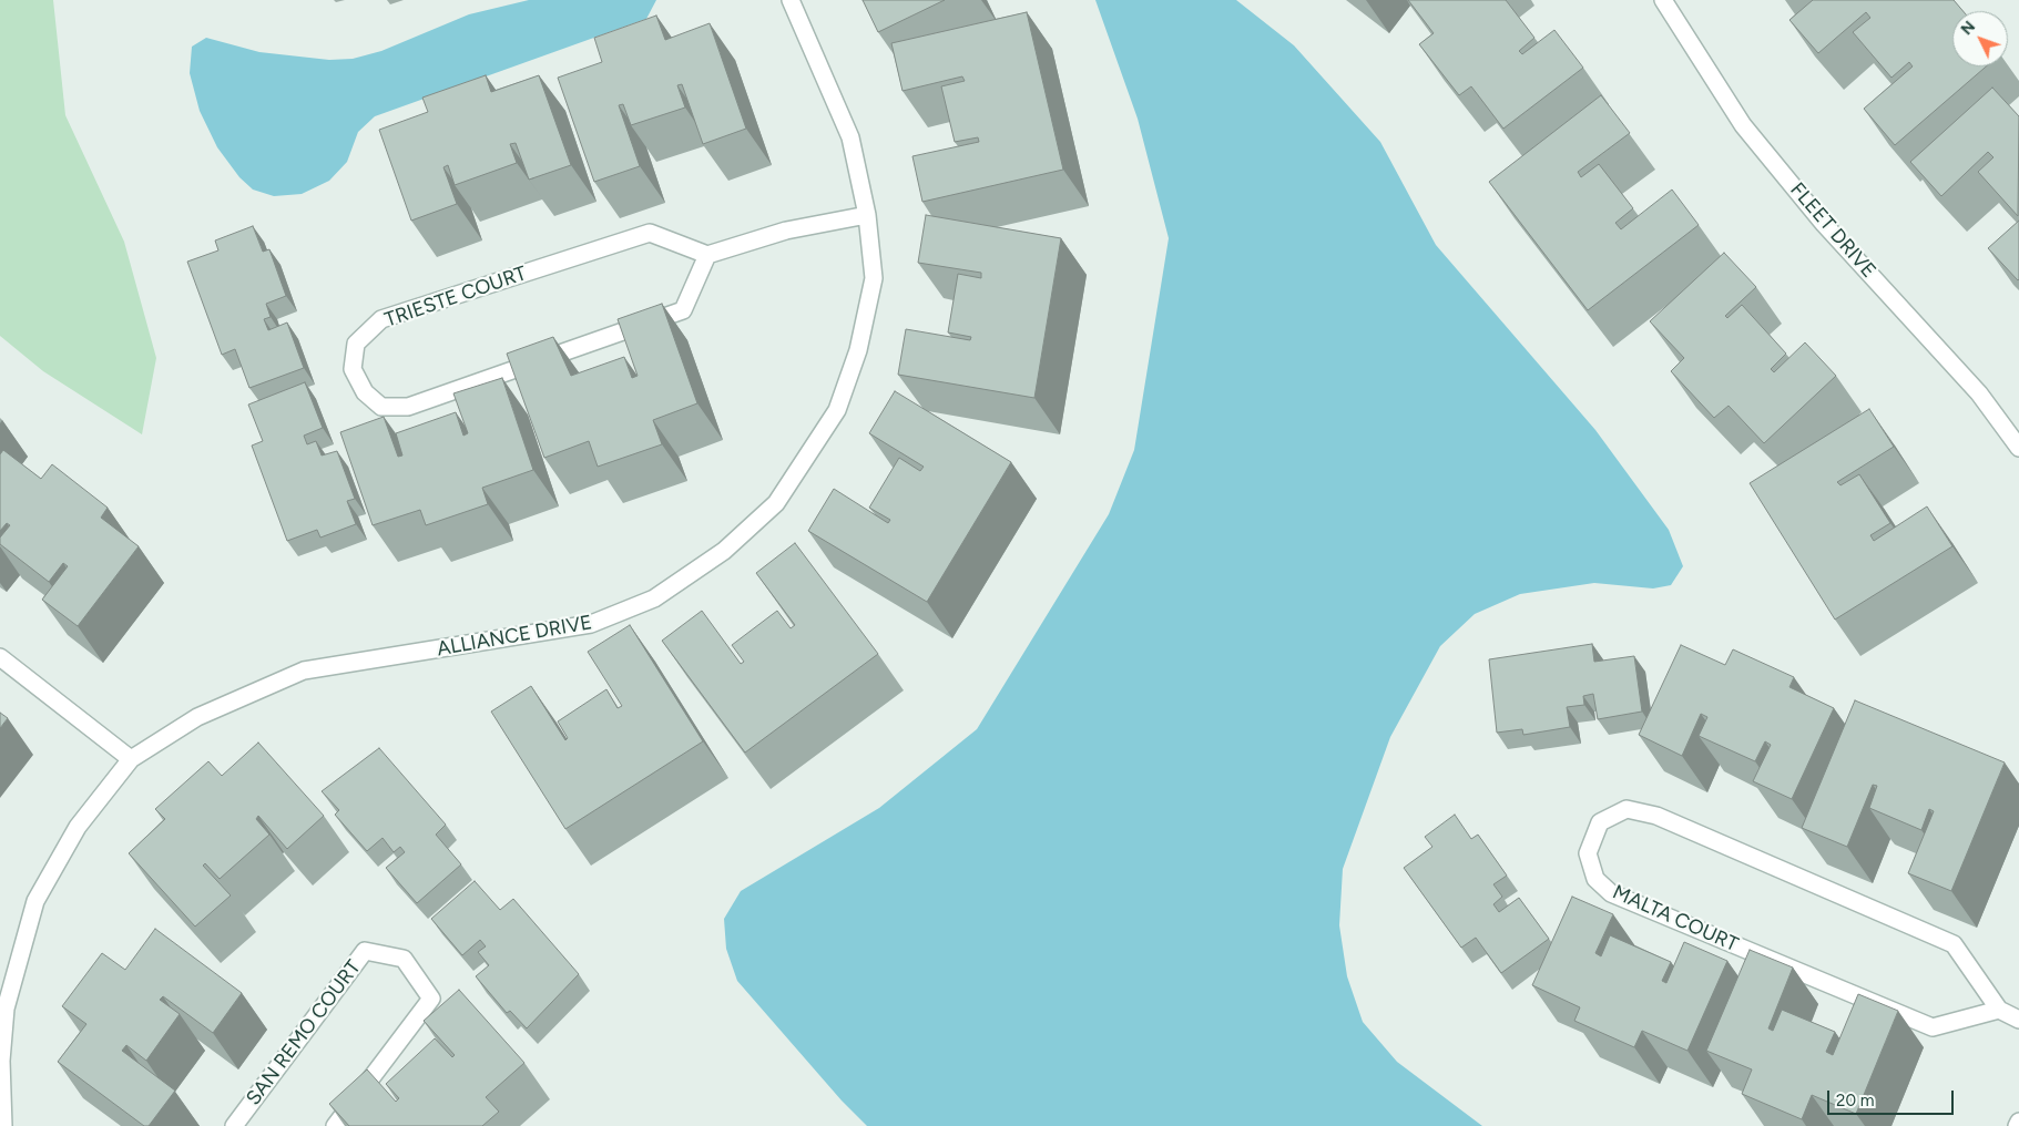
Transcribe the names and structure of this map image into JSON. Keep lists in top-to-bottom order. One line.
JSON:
{"streets":{"street":["FLEET DRIVE","TRIESTE COURT","ALLIANCE DRIVE","MALTA COURT","SAN REMO COURT"]},"scale_bar":"20 m","north":"top left"}
